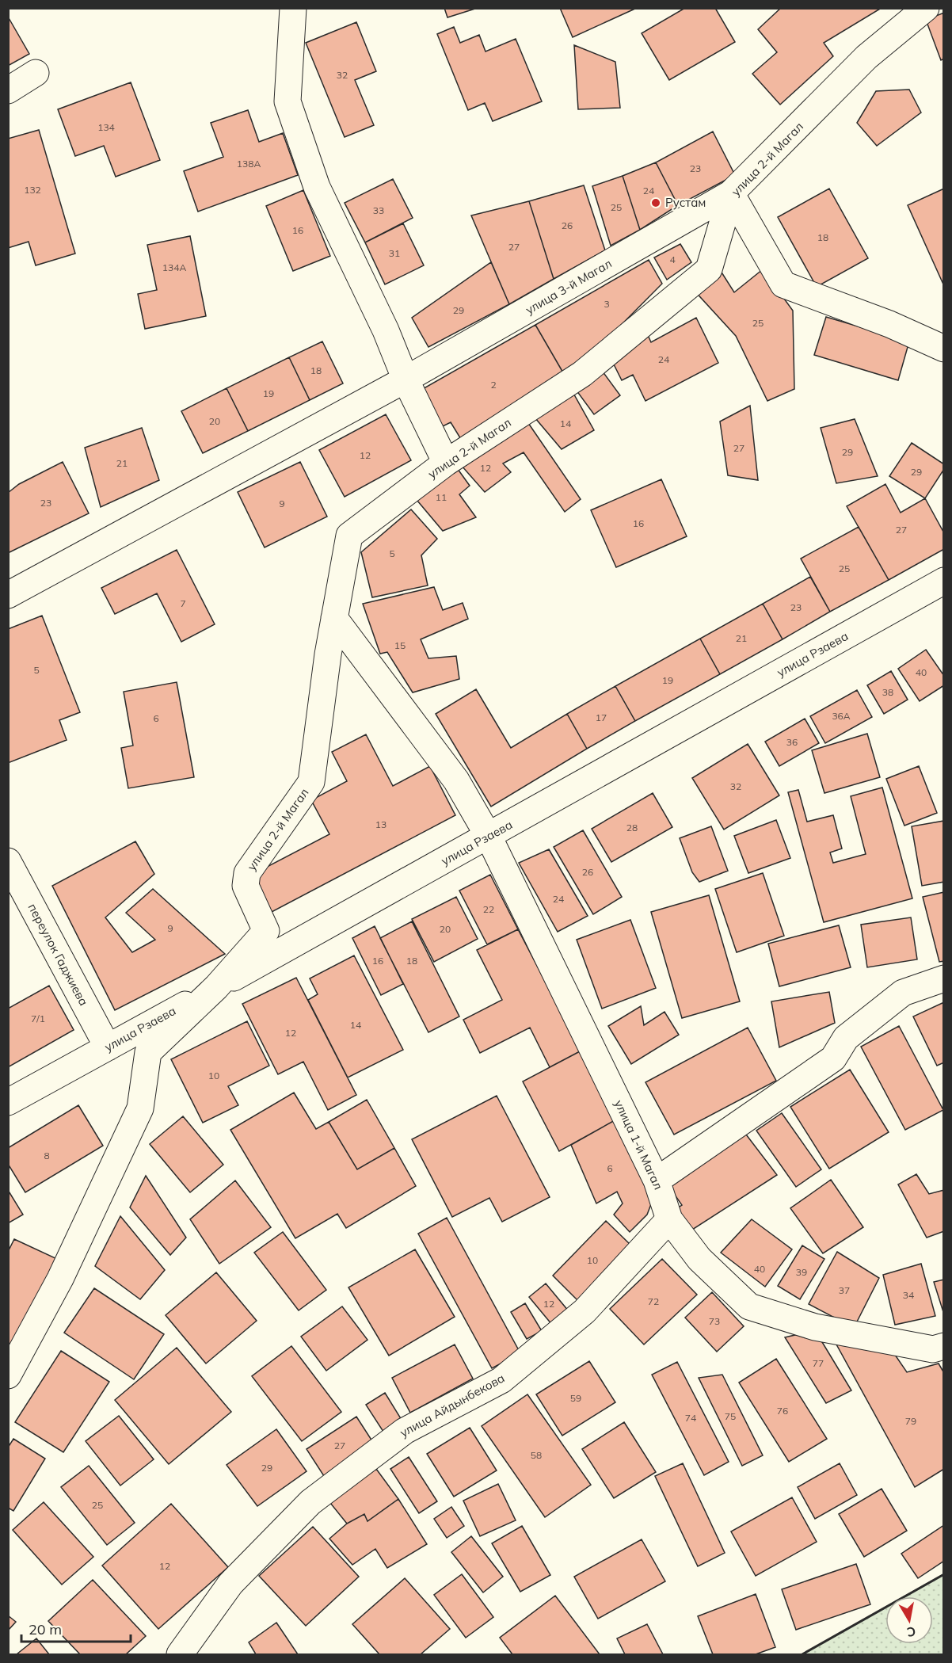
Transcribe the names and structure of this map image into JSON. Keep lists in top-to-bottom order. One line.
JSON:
{"streets":{"street":["улица 2-й Магал","улица 3-й Магал","улица Рзаева","переулок Гаджиева","улица 1-й Магал","улица Айдынбекова"]},"crossings":[["улица 2-й Магал","улица 3-й Магал"],["улица 2-й Магал","улица Рзаева"],["улица 2-й Магал","улица 1-й Магал"],["улица Рзаева","переулок Гаджиева"],["улица Рзаева","улица 1-й Магал"],["улица 1-й Магал","улица Айдынбекова"]],"places":["Рустам"],"house_numbers":["32","134","138А","23","132","24","25","33","26","16","18","27","31","4","134А","3","29","25","24","18","2","19","20","14","27","29","12","21","12","29","11","23","9","16","27","5","25","7","23","21","15","5","40","19","38","36А","17","6","36","32","13","28","26","24","22","9","20","16","18","7/1","14","12","10","8","6","10","40","39","37","34","72","12","73","77","59","76","75","74","79","27","58","29","25","12"],"scale_bar":"20 m","north":"bottom"}
